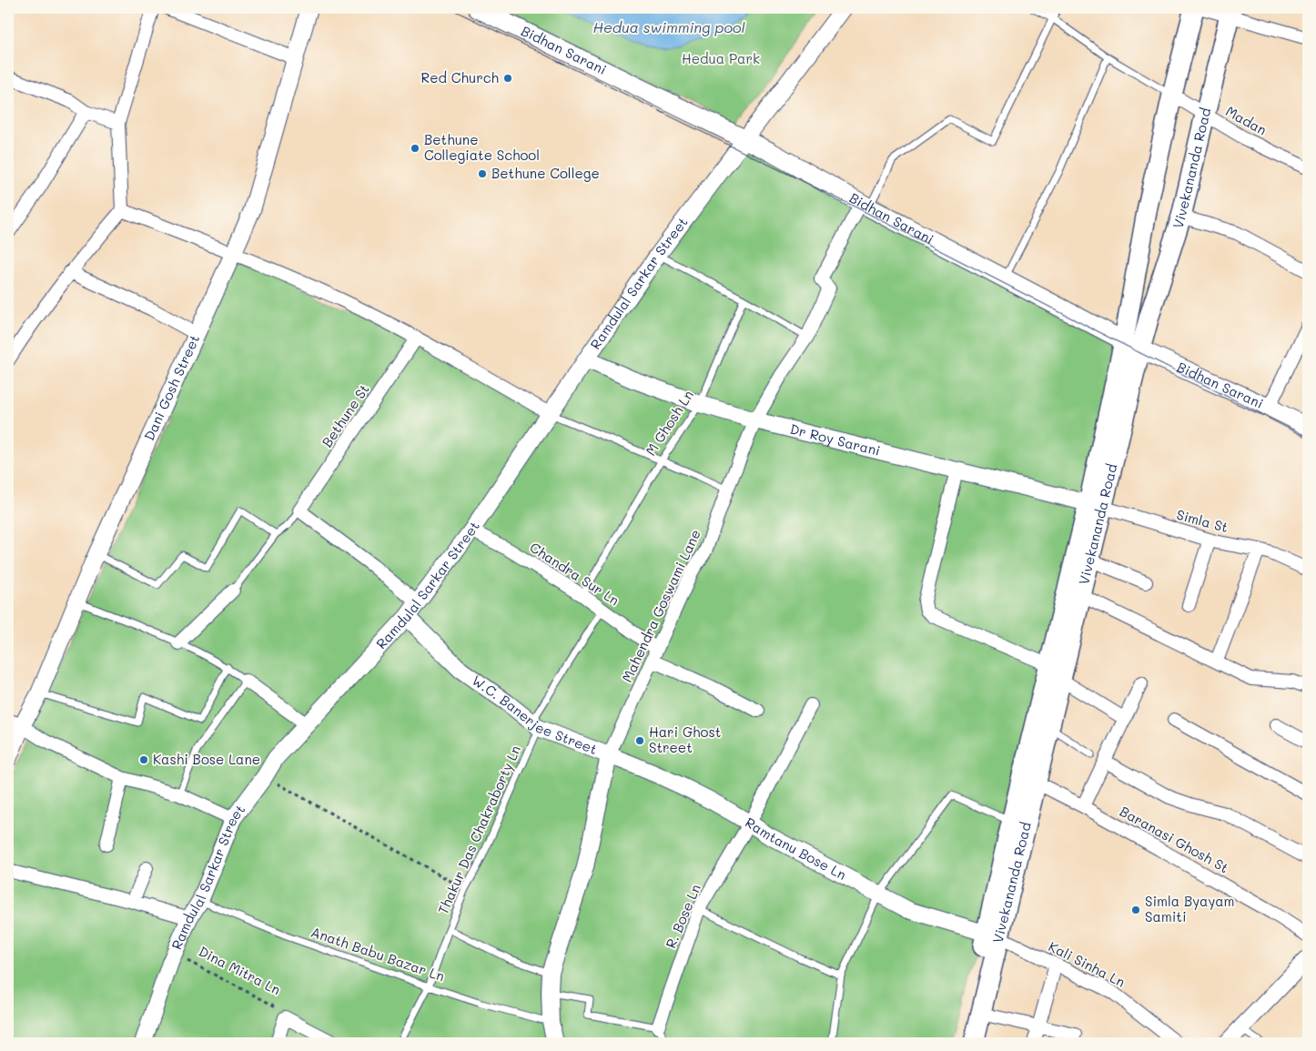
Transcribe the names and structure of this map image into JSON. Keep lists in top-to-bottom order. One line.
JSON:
{"streets":{"main road":["Bidhan Sarani","Vivekananda Road"],"street":["Madan","Ramdulal Sarkar Street","Dani Gosh Street","Bethune St","Dr Roy Sarani","Simla St","Chandra Sur Ln","Mahendra Goswami Lane","W.C. Banerjee Street","Baranasi Ghosh St","Ramtanu Bose Ln","R. Bose Ln","Kali Sinha Ln"],"lane":["M Ghosh Ln","Thakur Das Chakraborty Ln","Anath Babu Bazar Ln"],"path":["Dina Mitra Ln"]},"crossings":[["Bidhan Sarani","Vivekananda Road"],["Bidhan Sarani","Ramdulal Sarkar Street"],["Bidhan Sarani","Mahendra Goswami Lane"],["Madan","Vivekananda Road"],["Vivekananda Road","Dr Roy Sarani"],["Vivekananda Road","Simla St"],["Vivekananda Road","Baranasi Ghosh St"],["Vivekananda Road","Ramtanu Bose Ln"],["Vivekananda Road","Kali Sinha Ln"],["Ramdulal Sarkar Street","Dr Roy Sarani"],["Ramdulal Sarkar Street","Chandra Sur Ln"],["Ramdulal Sarkar Street","W.C. Banerjee Street"],["Ramdulal Sarkar Street","Anath Babu Bazar Ln"],["Ramdulal Sarkar Street","Dina Mitra Ln"],["M Ghosh Ln","Dr Roy Sarani"],["M Ghosh Ln","Chandra Sur Ln"],["Dr Roy Sarani","Simla St"],["Dr Roy Sarani","Mahendra Goswami Lane"],["Chandra Sur Ln","Mahendra Goswami Lane"],["Chandra Sur Ln","Thakur Das Chakraborty Ln"],["Mahendra Goswami Lane","W.C. Banerjee Street"],["Mahendra Goswami Lane","Ramtanu Bose Ln"],["W.C. Banerjee Street","Thakur Das Chakraborty Ln"],["W.C. Banerjee Street","Ramtanu Bose Ln"],["W.C. Banerjee Street","Anath Babu Bazar Ln"],["Thakur Das Chakraborty Ln","Anath Babu Bazar Ln"],["Ramtanu Bose Ln","R. Bose Ln"],["Ramtanu Bose Ln","Kali Sinha Ln"]],"water":["Hedua swimming pool"],"parks":["Hedua Park"],"places":["Red Church","Bethune Collegiate School","Bethune College","Hari Ghost Street","Kashi Bose Lane","Simla Byayam Samiti"]}
